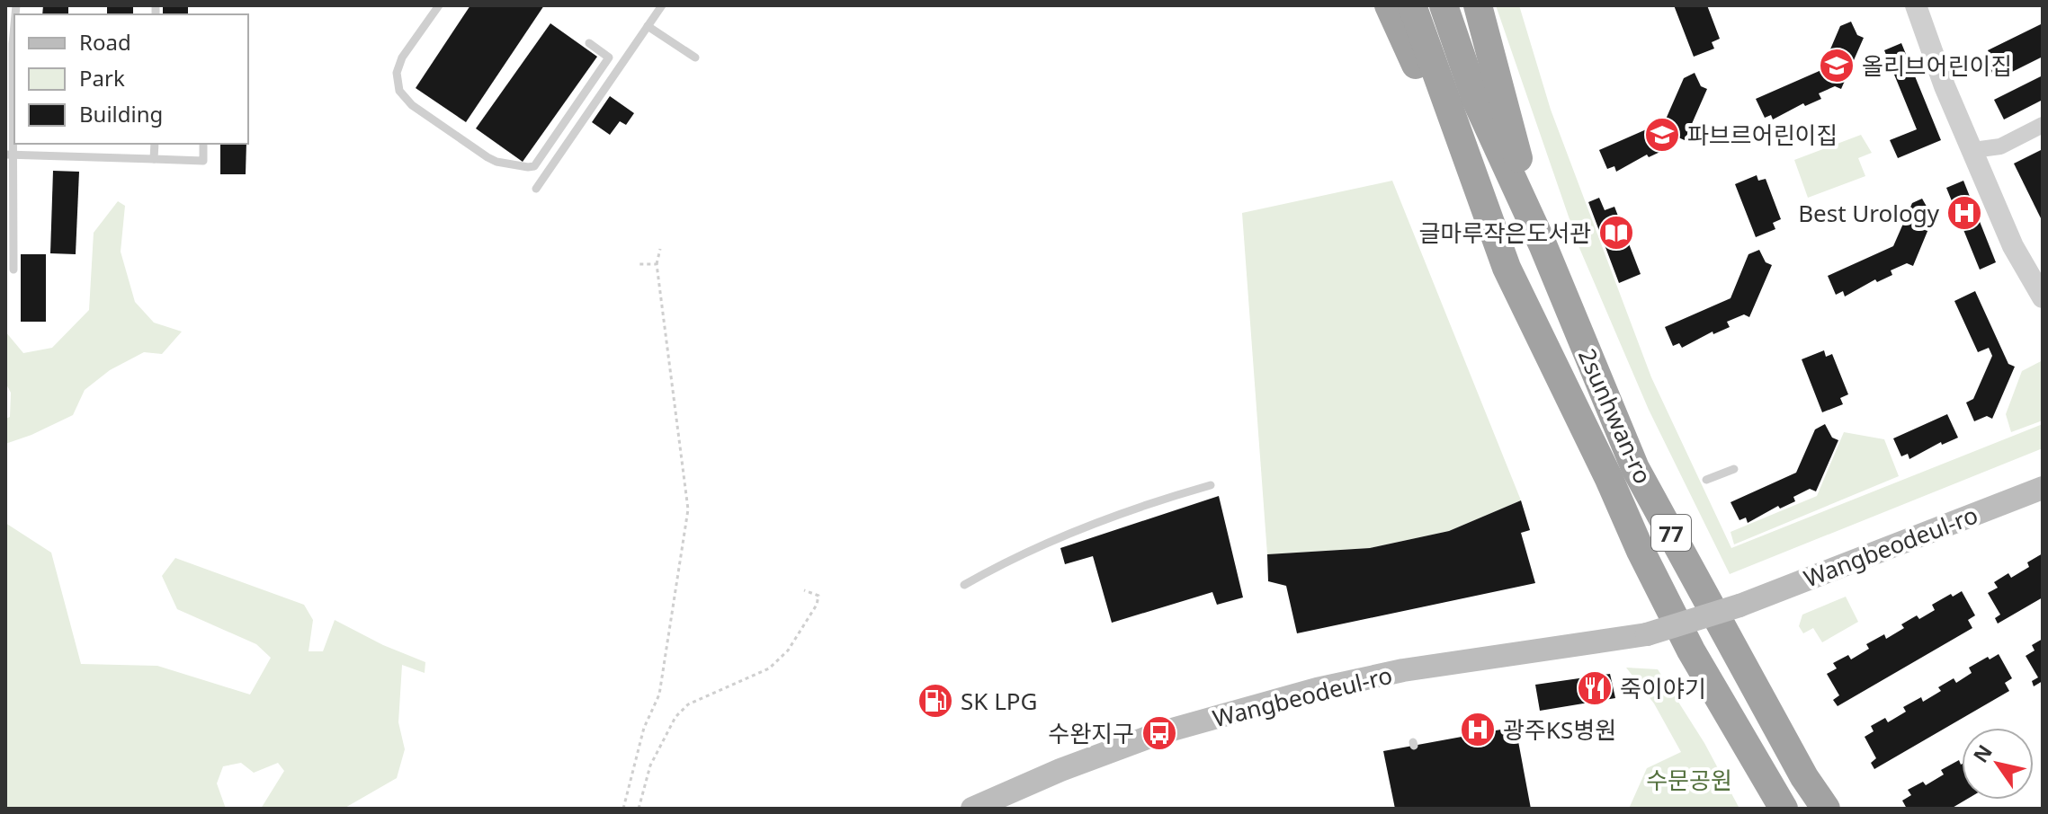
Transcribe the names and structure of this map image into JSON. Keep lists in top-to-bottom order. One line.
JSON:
{"streets":{"highway":["2sunhwan-ro","77"],"main road":["Wangbeodeul-ro"]},"parks":["수문공원"],"places":{"school or university":["올리브어린이집","파브르어린이집"],"hospital":["Best Urology","광주KS병원"],"library":["글마루작은도서관"],"restaurant":["죽이야기"],"fuel station":["SK LPG"],"bus stop":["수완지구"]},"legend":["Road","Park","Building"],"north":"top left"}
